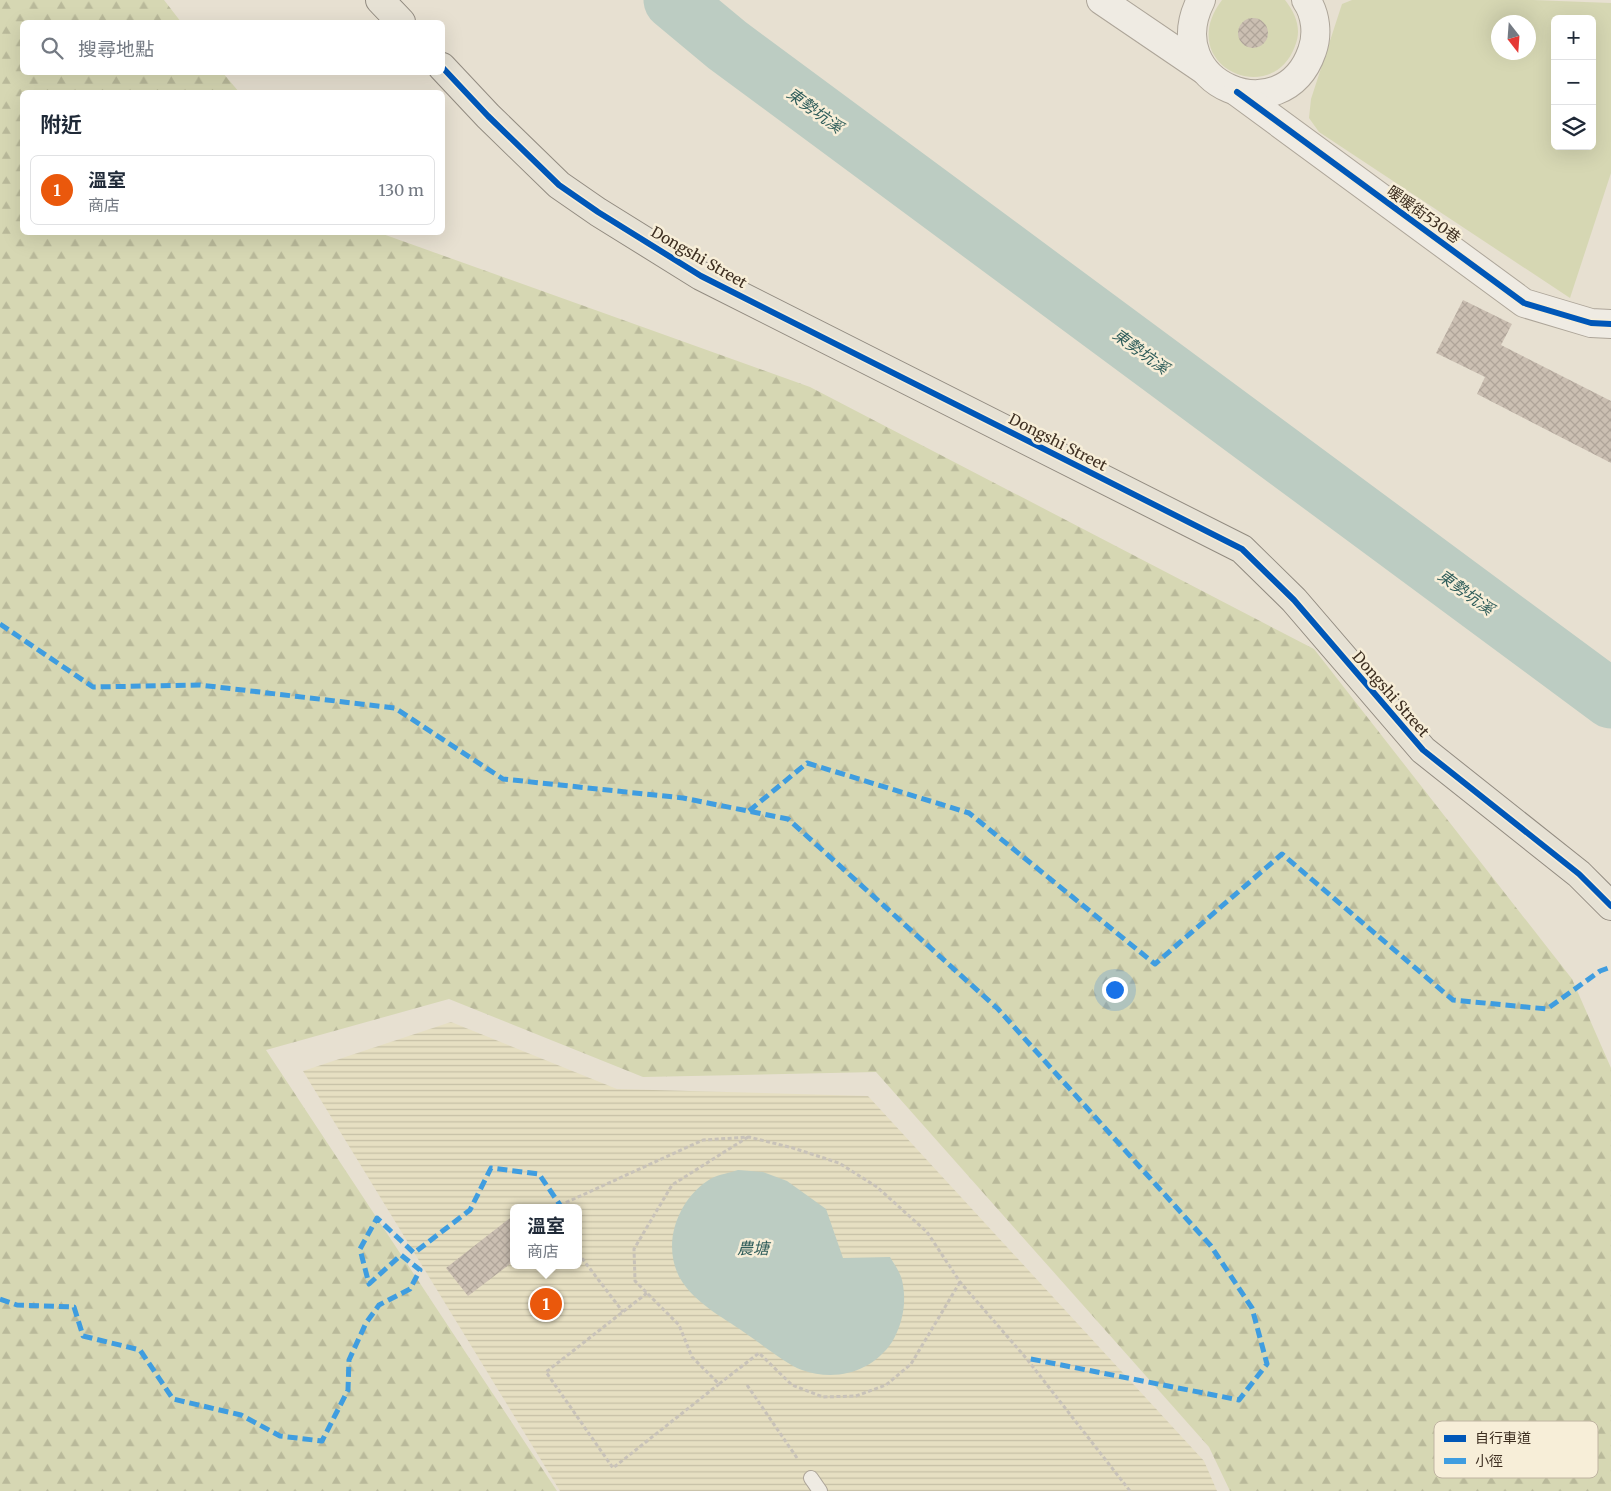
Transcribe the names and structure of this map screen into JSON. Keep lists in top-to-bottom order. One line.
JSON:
{"streets":{"main road":["Dongshi Street"],"street":["暖暖街530巷"]},"water":["東勢坑溪","農塘"],"legend":["自行車道","小徑"],"north":"bottom","page":{"map_buttons":["+","−"],"search":"搜尋地點","heading":"附近","list":[{"mark":"1","name":"溫室","note":"商店","value":"130 m"}],"popup":["溫室","商店"],"pins":"1"}}
